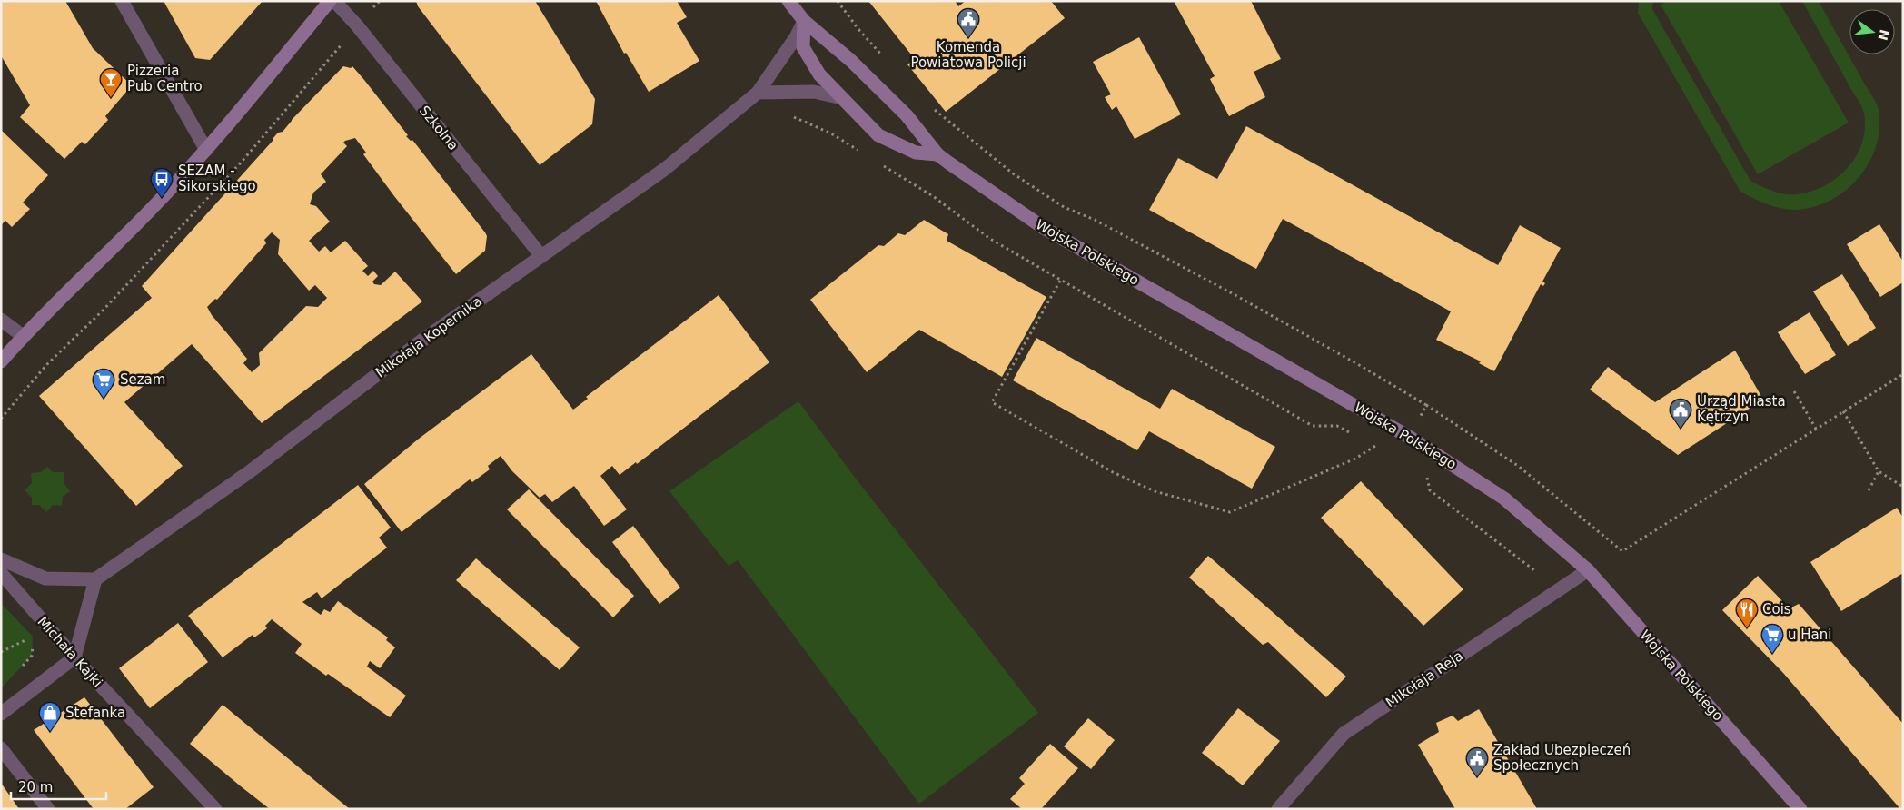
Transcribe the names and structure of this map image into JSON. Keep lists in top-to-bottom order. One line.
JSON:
{"streets":{"street":["Szkolna","Wojska Polskiego","Mikołaja Kopernika","Michała Kajki","Mikołaja Reja"]},"crossings":[["Szkolna","Mikołaja Kopernika"],["Wojska Polskiego","Mikołaja Kopernika"],["Wojska Polskiego","Mikołaja Reja"]],"places":{"public building":["Komenda Powiatowa Policji","Urząd Miasta Kętrzyn","Zakład Ubezpieczeń Społecznych"],"bar":["Pizzeria Pub Centro"],"bus stop":["SEZAM - Sikorskiego"],"supermarket":["Sezam","u Hani"],"restaurant":["Cois"],"shop":["Stefanka"]},"scale_bar":"20 m","north":"right"}
